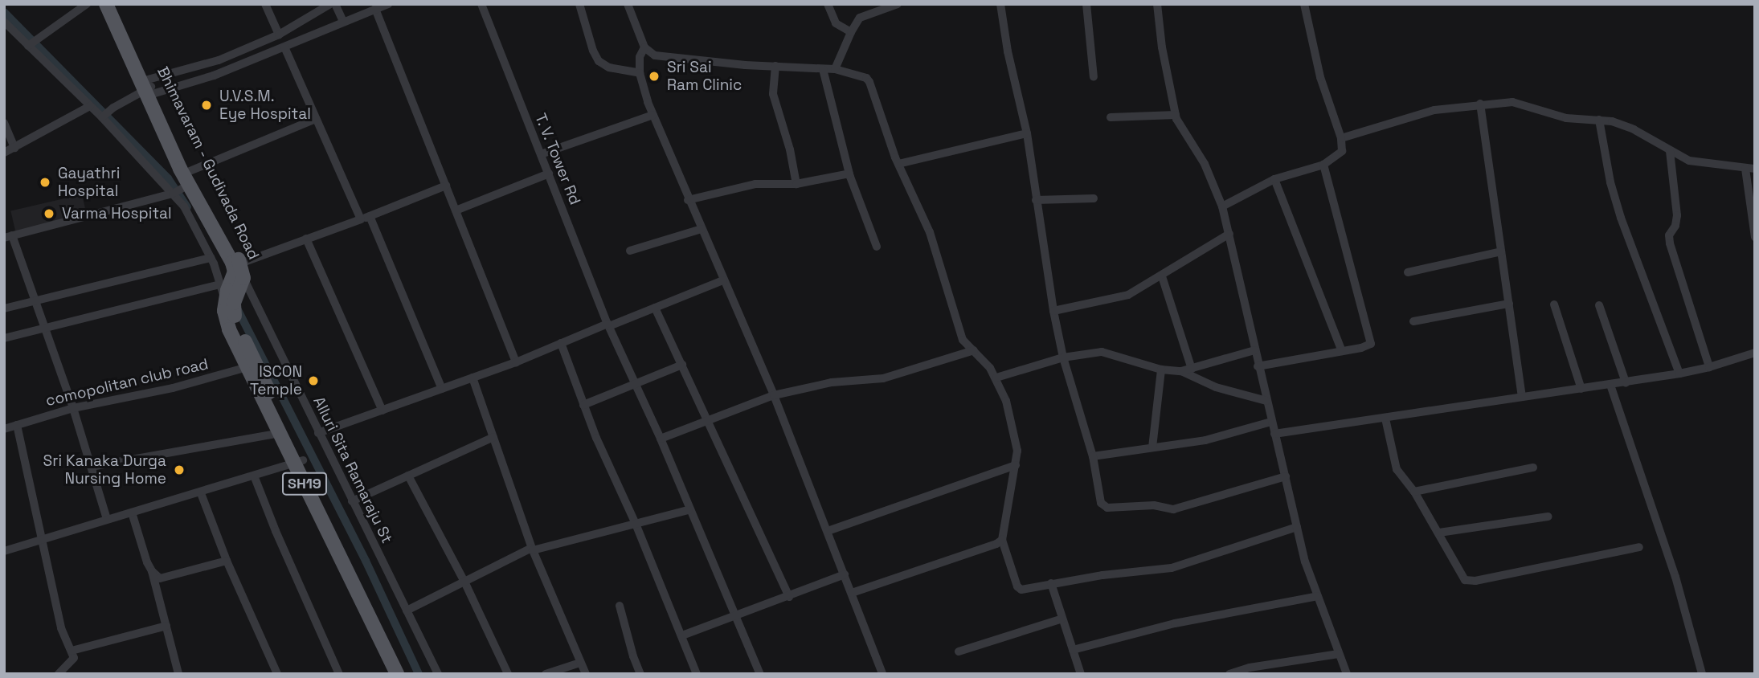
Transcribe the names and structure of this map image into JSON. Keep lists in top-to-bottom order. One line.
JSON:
{"streets":{"main road":["Bhimavaram - Gudivada Road","SH19"],"street":["T. V. Tower Rd","comopolitan club road","Alluri Sita Ramaraju St"]},"crossings":[["Bhimavaram - Gudivada Road","Alluri Sita Ramaraju St"],["Bhimavaram - Gudivada Road","SH19"],["comopolitan club road","SH19"],["Alluri Sita Ramaraju St","SH19"]],"places":["Sri Sai Ram Clinic","U.V.S.M. Eye Hospital","Gayathri Hospital","Varma Hospital","ISCON Temple","Sri Kanaka Durga Nursing Home"]}
